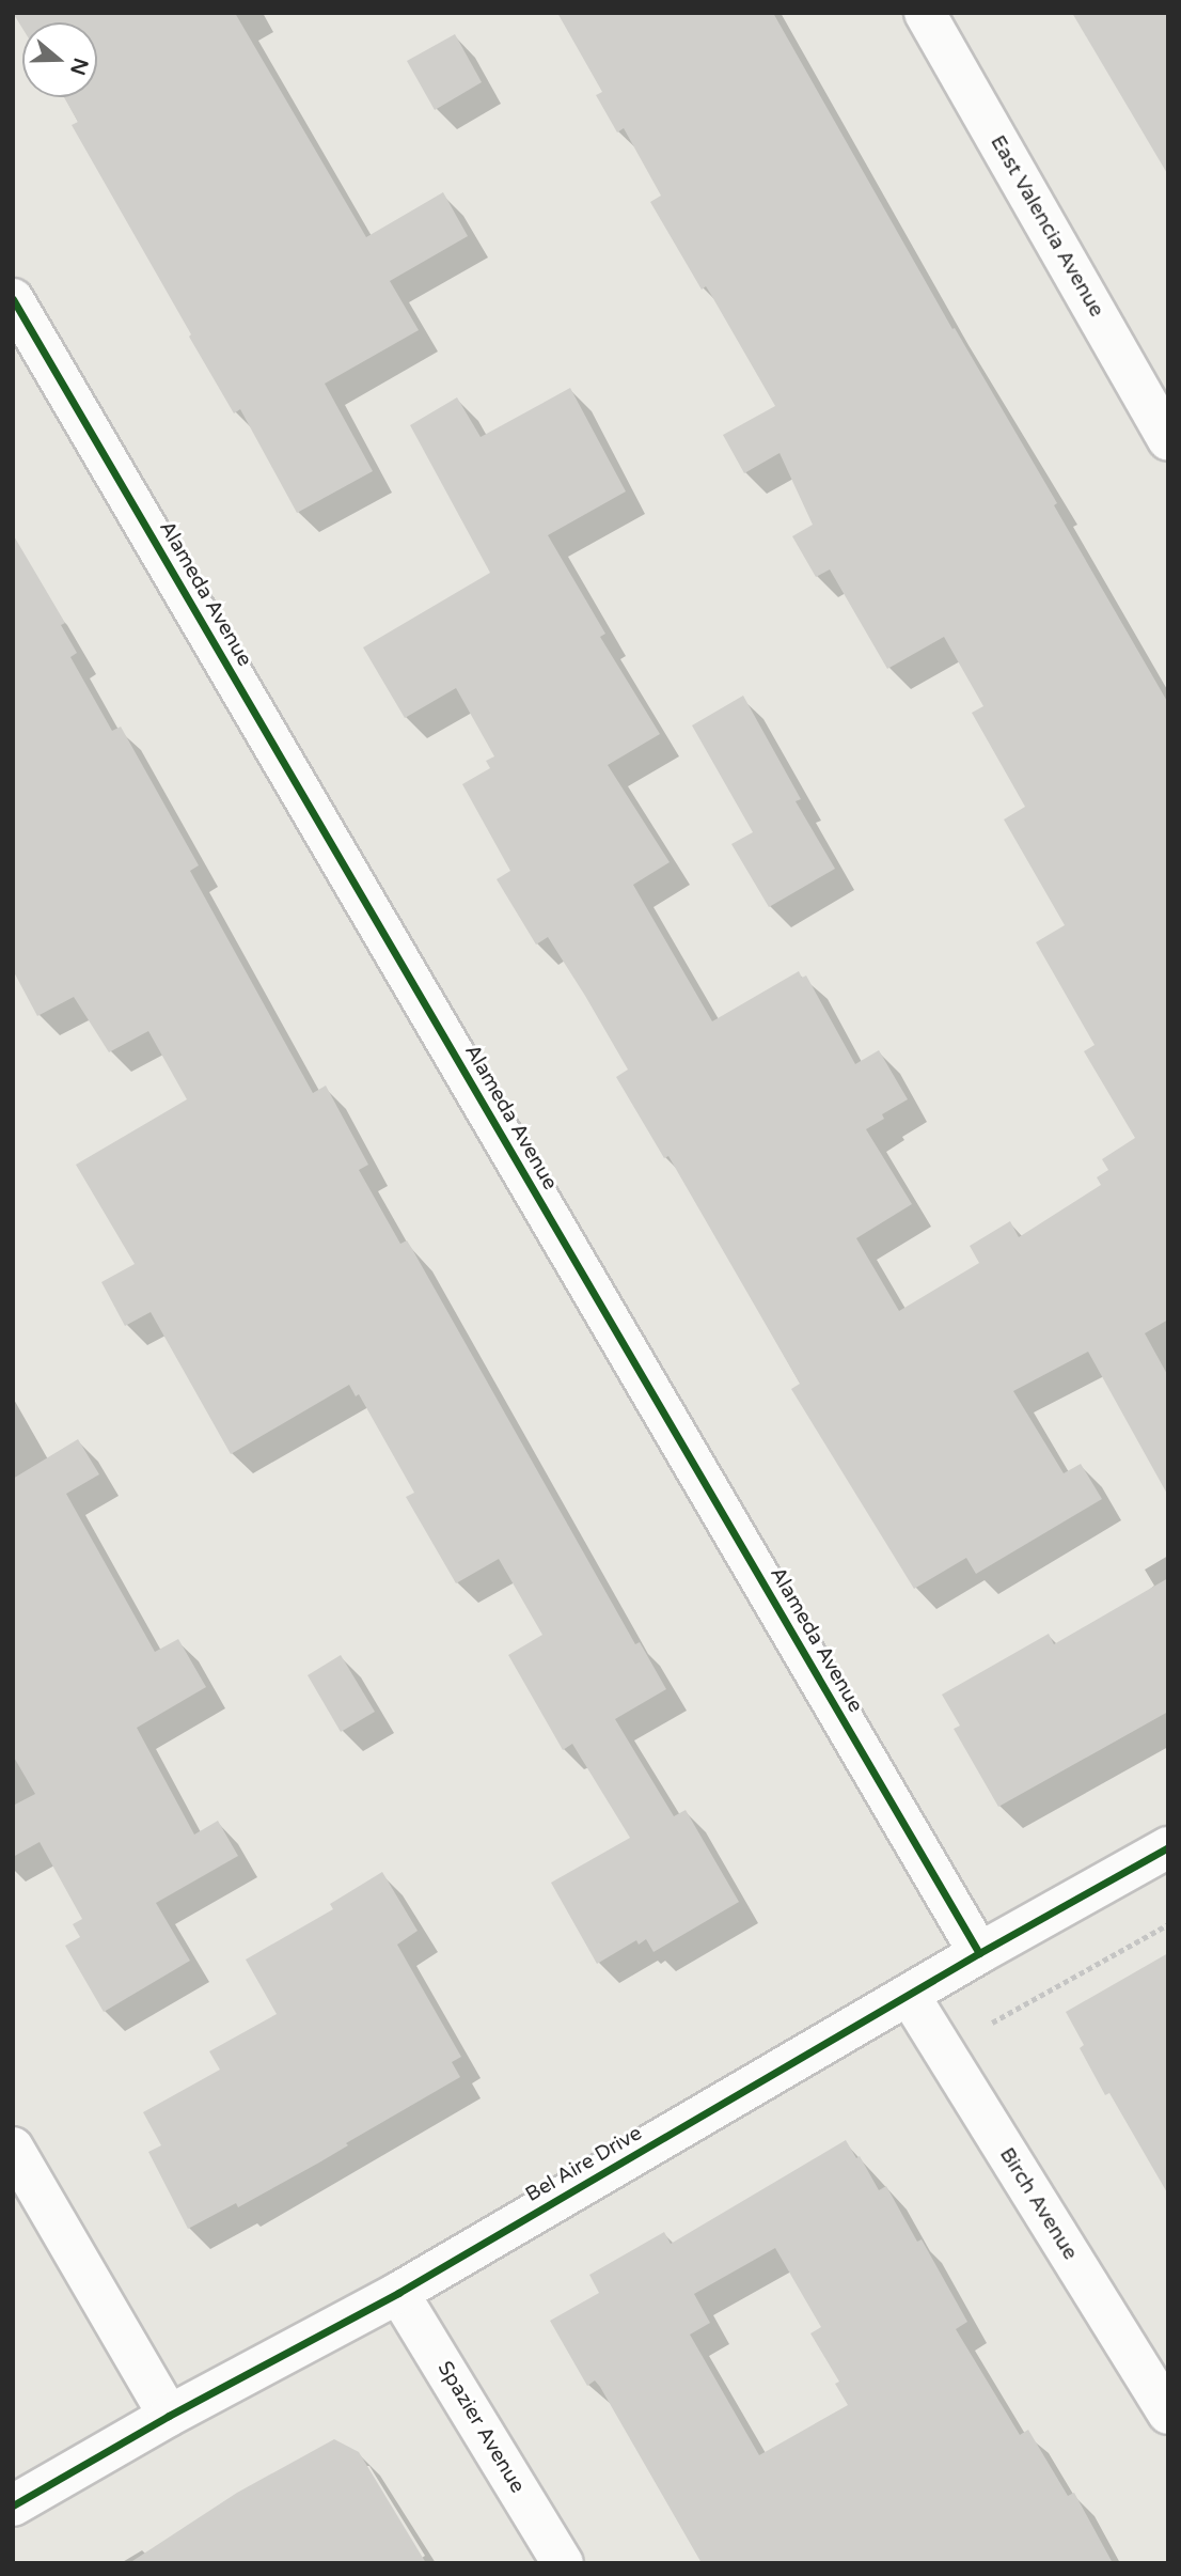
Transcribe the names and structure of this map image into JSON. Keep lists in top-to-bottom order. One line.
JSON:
{"streets":{"street":["East Valencia Avenue","Alameda Avenue","Bel Aire Drive","Birch Avenue","Spazier Avenue"]},"crossings":[["Alameda Avenue","Bel Aire Drive"],["Bel Aire Drive","Birch Avenue"],["Bel Aire Drive","Spazier Avenue"]],"north":"right"}
